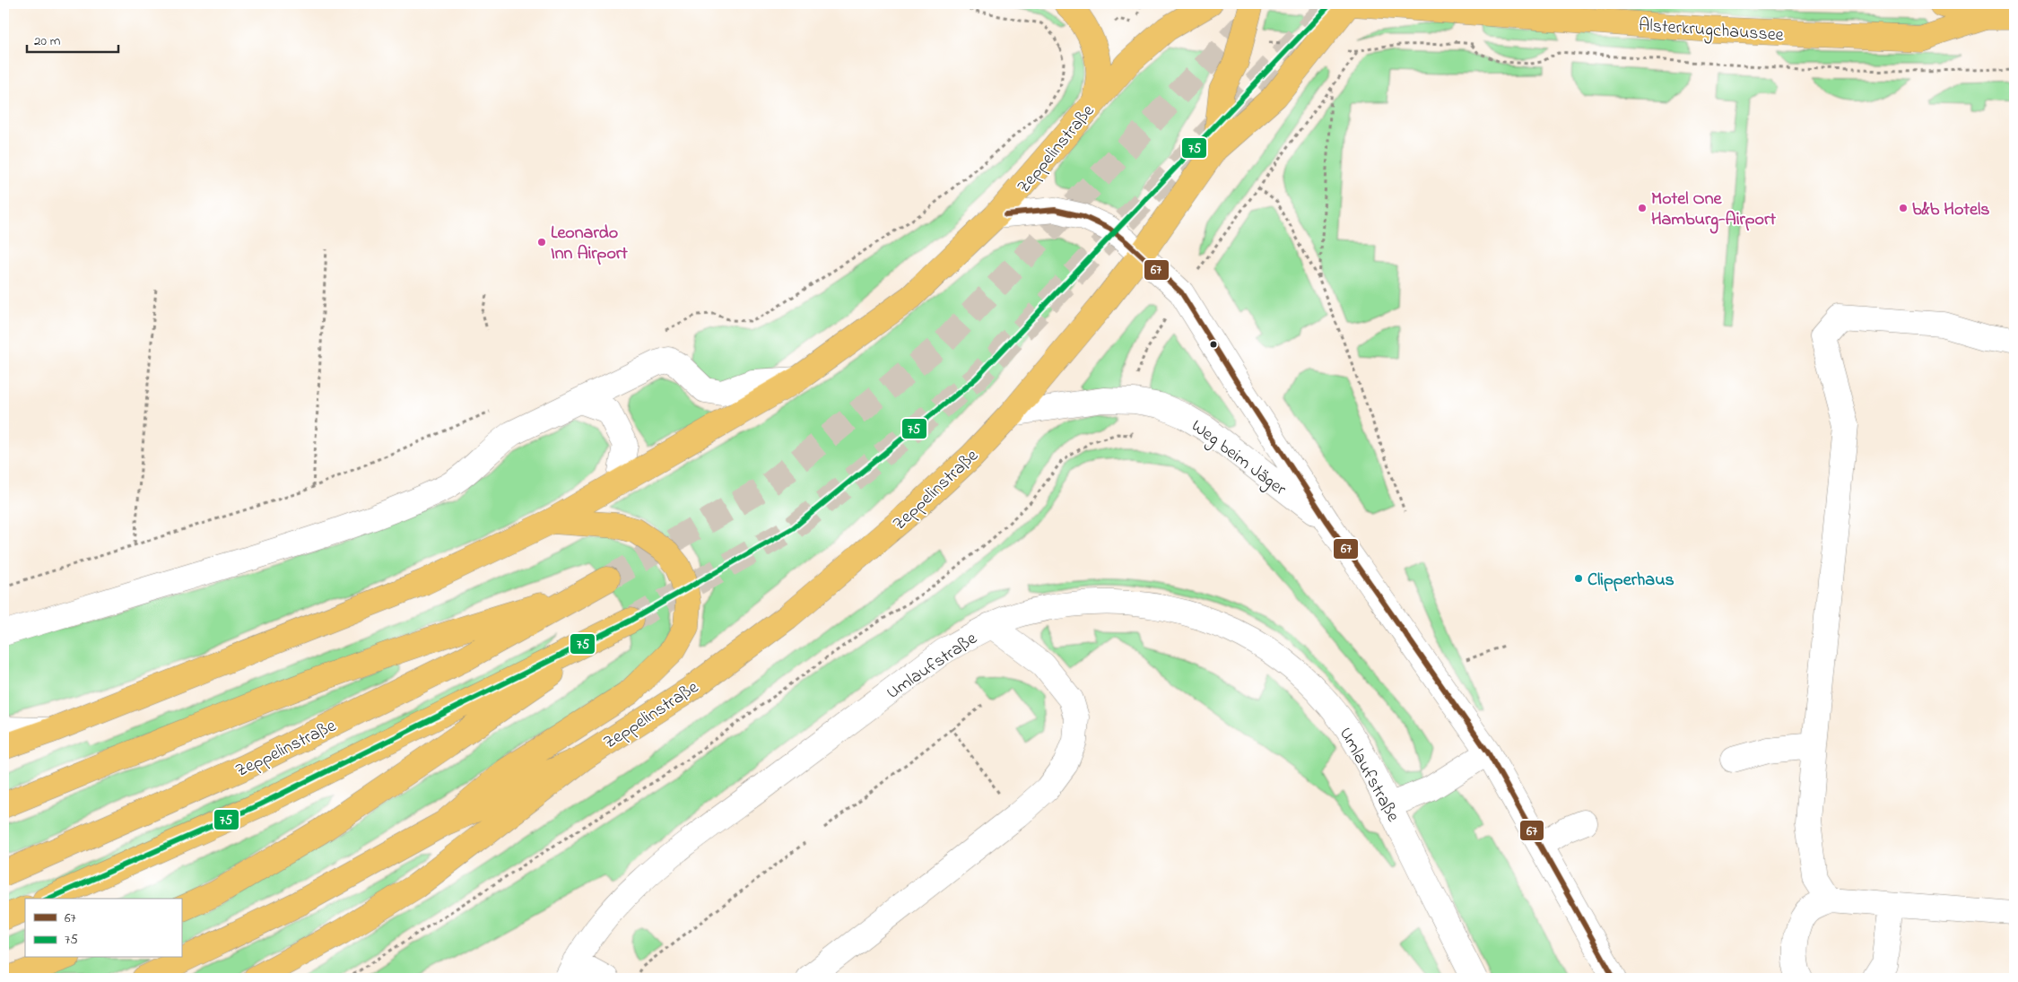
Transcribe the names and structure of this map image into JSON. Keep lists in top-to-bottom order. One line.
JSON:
{"streets":{"main road":["Alsterkrugchaussee","Zeppelinstraße"],"street":["Weg beim Jäger","Umlaufstraße"]},"crossings":[["Zeppelinstraße","Weg beim Jäger"]],"places":["Motel One Hamburg-Airport","b&b Hotels","Leonardo Inn Airport","Clipperhaus"],"lines":["transit line 75","transit line 67"],"legend":["67","75"],"scale_bar":"20 m"}
